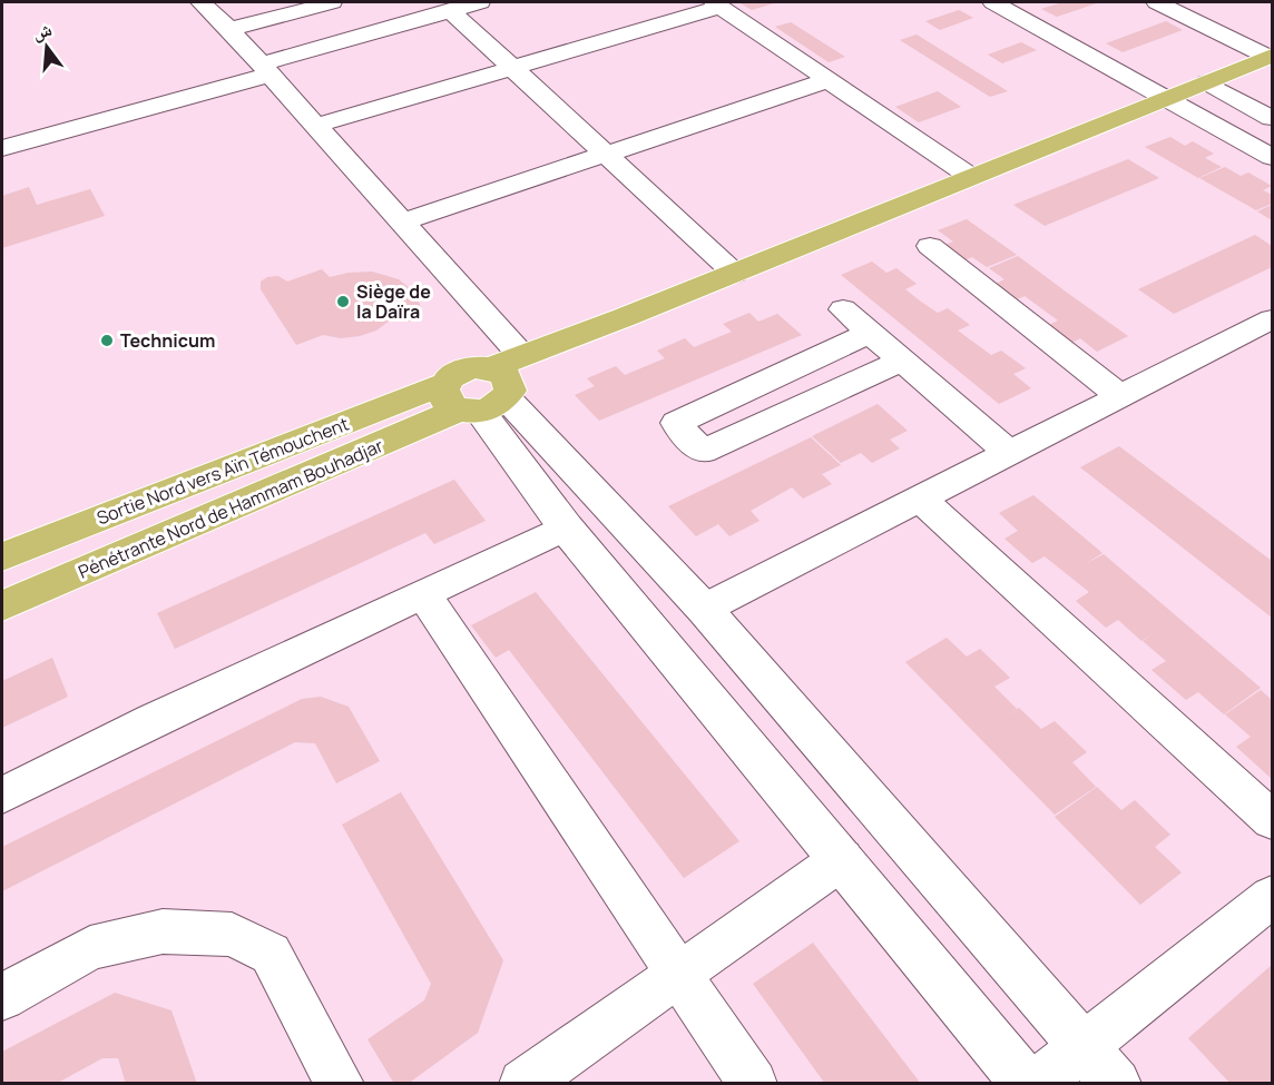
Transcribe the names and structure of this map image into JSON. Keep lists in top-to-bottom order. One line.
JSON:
{"streets":{"main road":["Sortie Nord vers Aïn Témouchent","Pénétrante Nord de Hammam Bouhadjar"]},"crossings":[["Sortie Nord vers Aïn Témouchent","Pénétrante Nord de Hammam Bouhadjar"]],"places":["Siège de la Daïra","Technicum"],"north":"top"}
